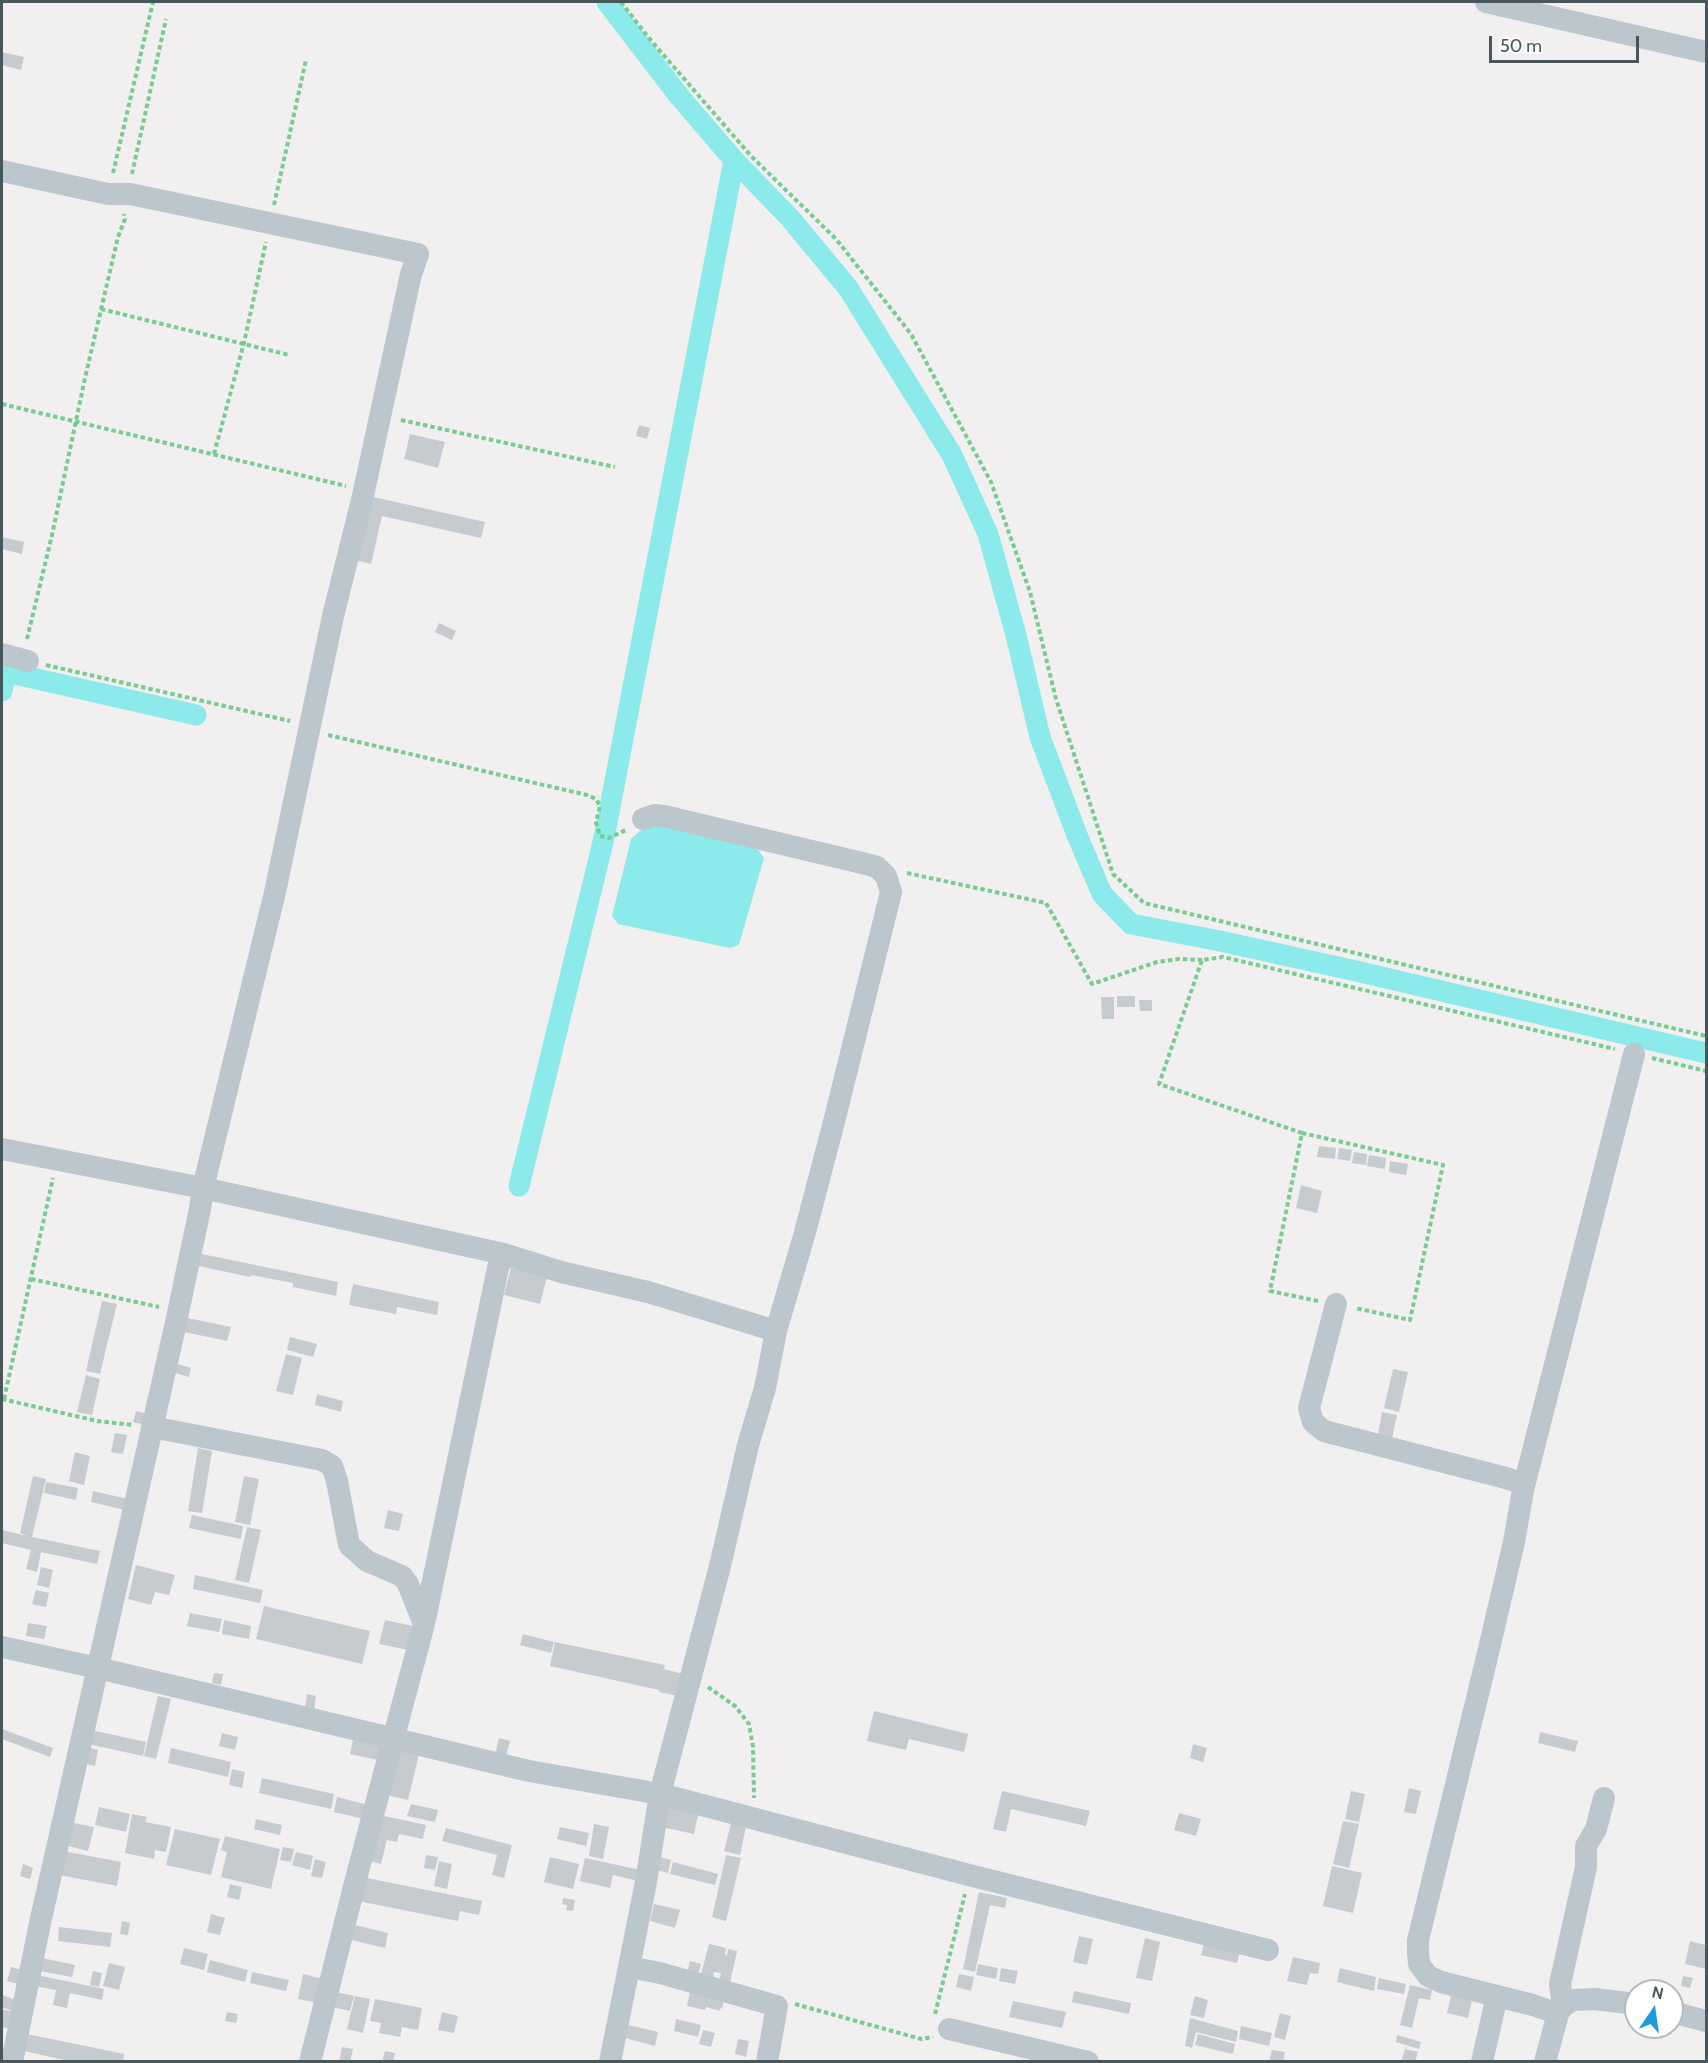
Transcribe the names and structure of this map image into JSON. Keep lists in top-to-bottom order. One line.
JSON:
{"scale_bar":"50 m","north":"top"}
